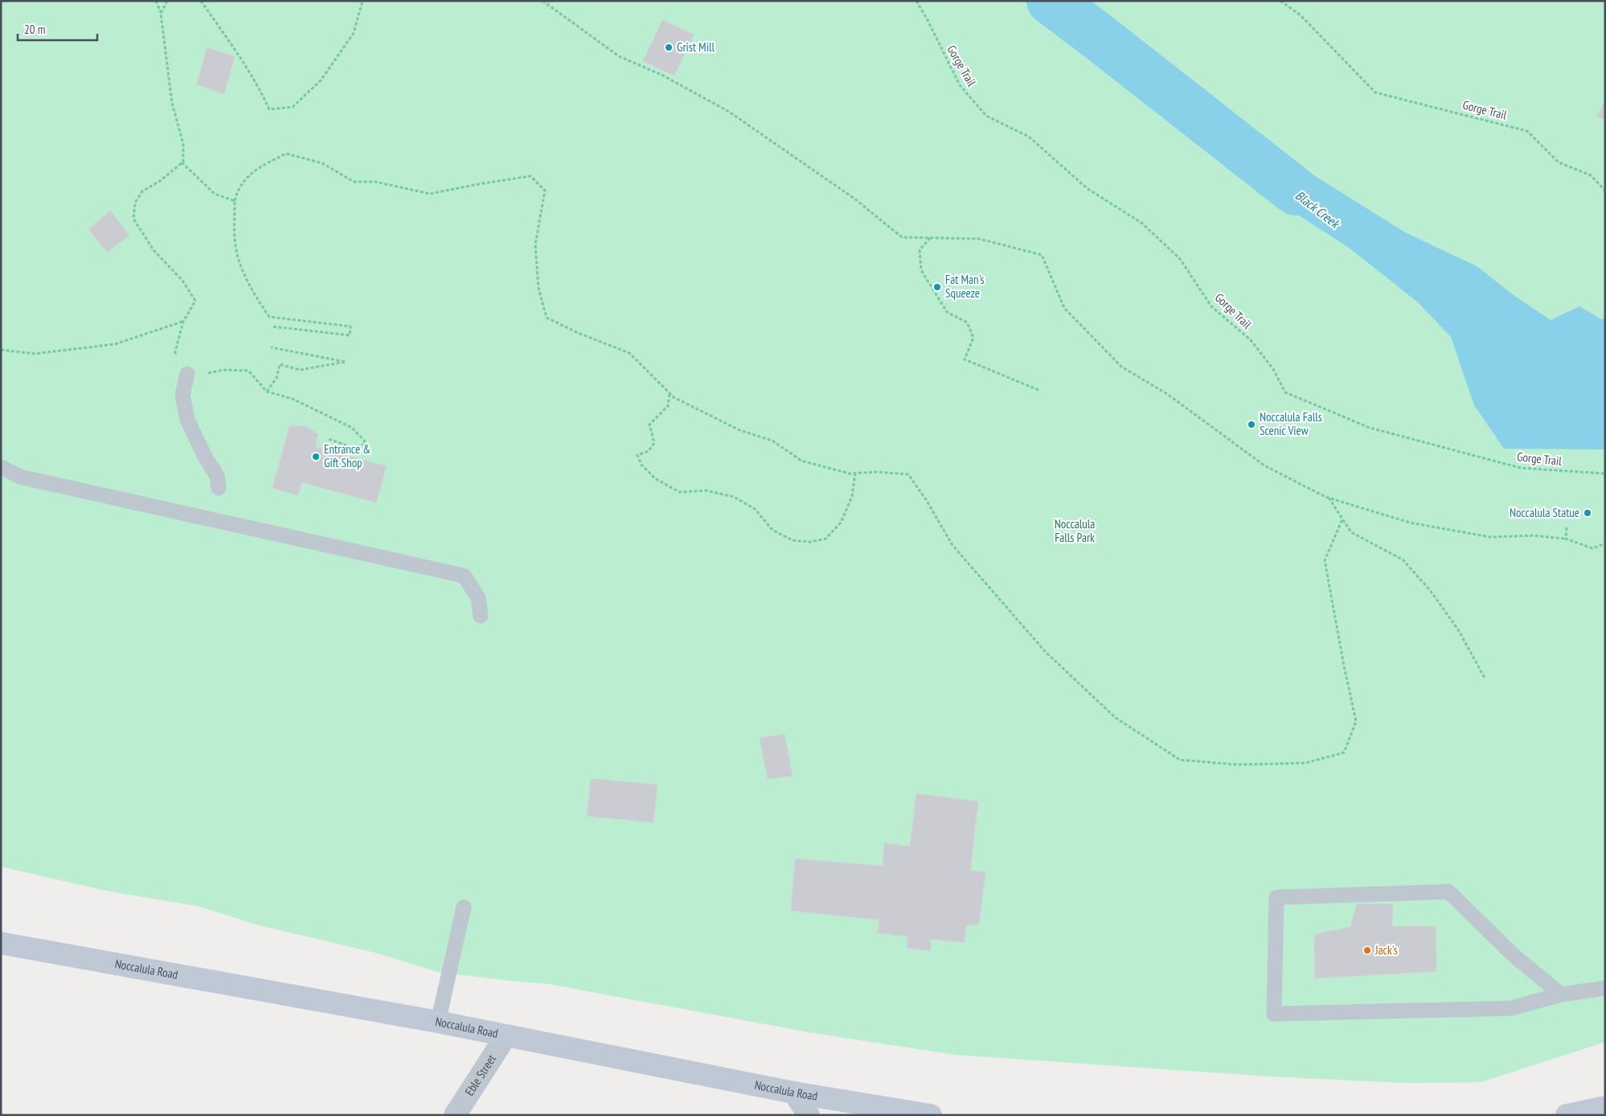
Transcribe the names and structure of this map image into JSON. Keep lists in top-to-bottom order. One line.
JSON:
{"streets":{"main road":["Noccalula Road"],"street":["Eble Street"],"path":["Gorge Trail"]},"crossings":[["Noccalula Road","Eble Street"]],"water":["Black Creek"],"parks":["Noccalula Falls Park"],"places":["Grist Mill","Fat Man's Squeeze","Noccalula Falls Scenic View","Entrance & Gift Shop","Noccalula Statue","Jack's"],"scale_bar":"20 m"}
